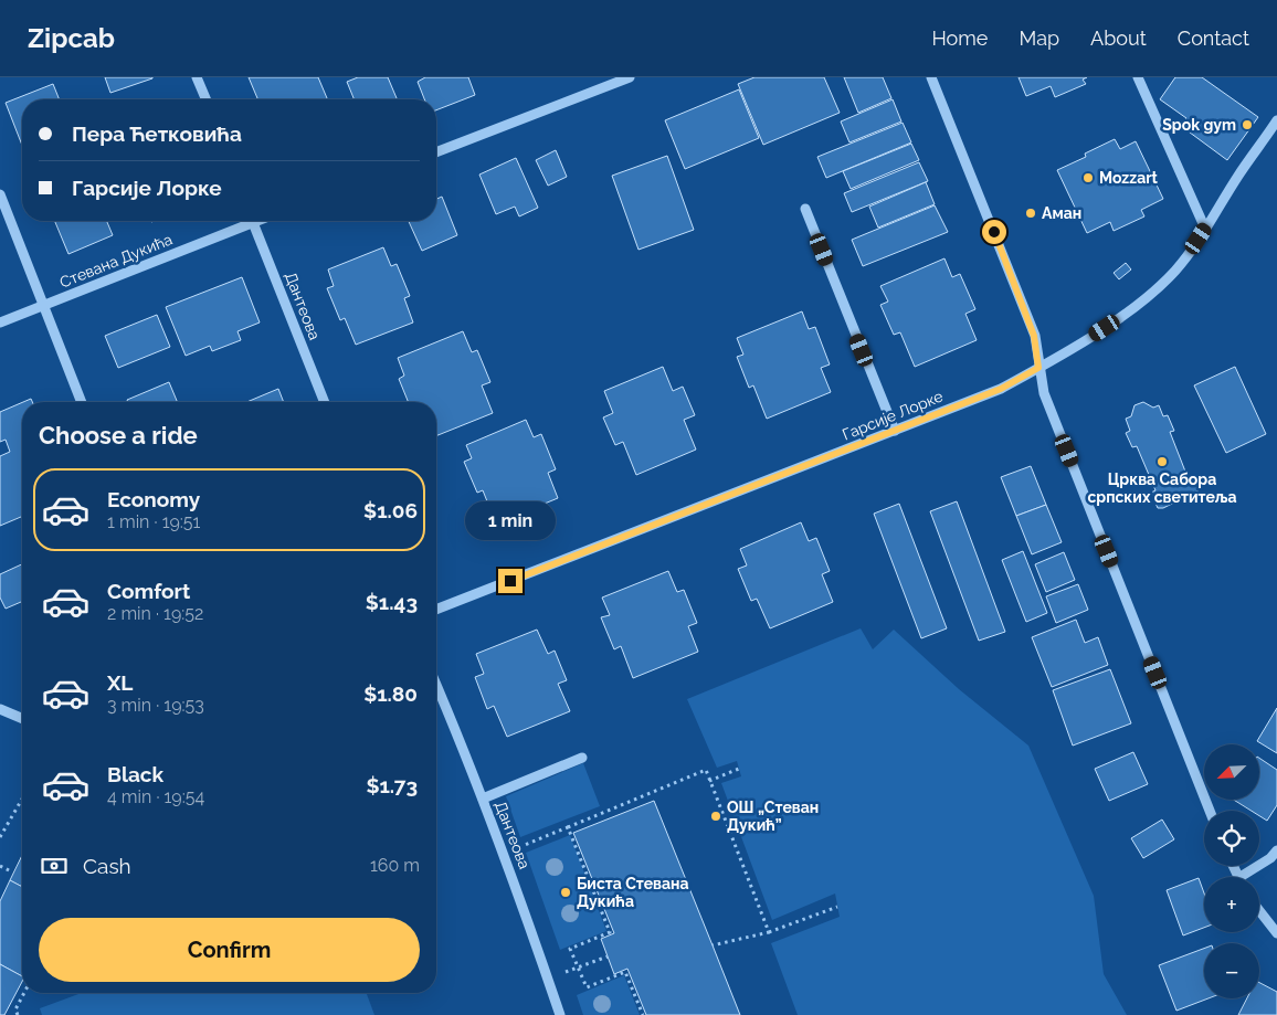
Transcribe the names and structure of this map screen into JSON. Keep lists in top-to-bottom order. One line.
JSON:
{"streets":{"street":["Стевана Дукића","Дантеова","Гарсије Лорке"]},"places":["Spok gym","Mozzart","Аман","Црква Сабора српских светитеља","ОШ „Стеван Дукић”","Биста Стевана Дукића"],"north":"bottom left","page":{"header":"Zipcab","nav":["Home","Map","About","Contact"],"banner":["Пера Ћетковића","Гарсије Лорке"],"heading":"Choose a ride","list":[{"name":"Economy","note":"1 min · 19:51","value":"$1.06"},{"name":"Comfort","note":"2 min · 19:52","value":"$1.43"},{"name":"XL","note":"3 min · 19:53","value":"$1.80"},{"name":"Black","note":"4 min · 19:54","value":"$1.73"}],"bubble":"1 min","map_buttons":["+","−"],"pay":["Cash","160 m"],"buttons":"Confirm"}}
